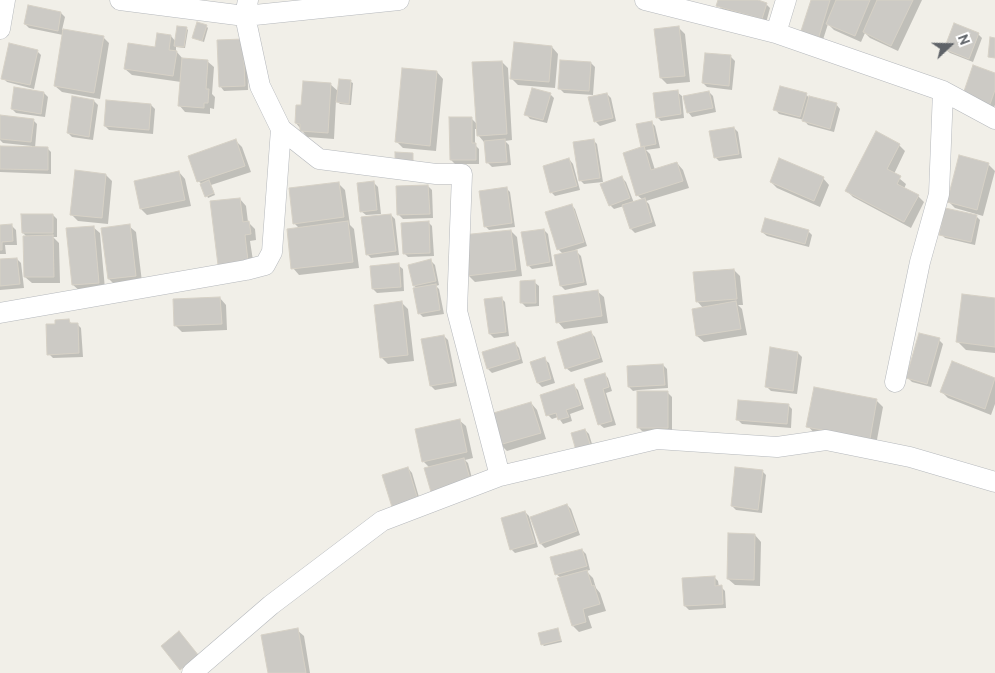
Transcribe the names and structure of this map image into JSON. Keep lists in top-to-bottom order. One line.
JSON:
{"north":"right"}
